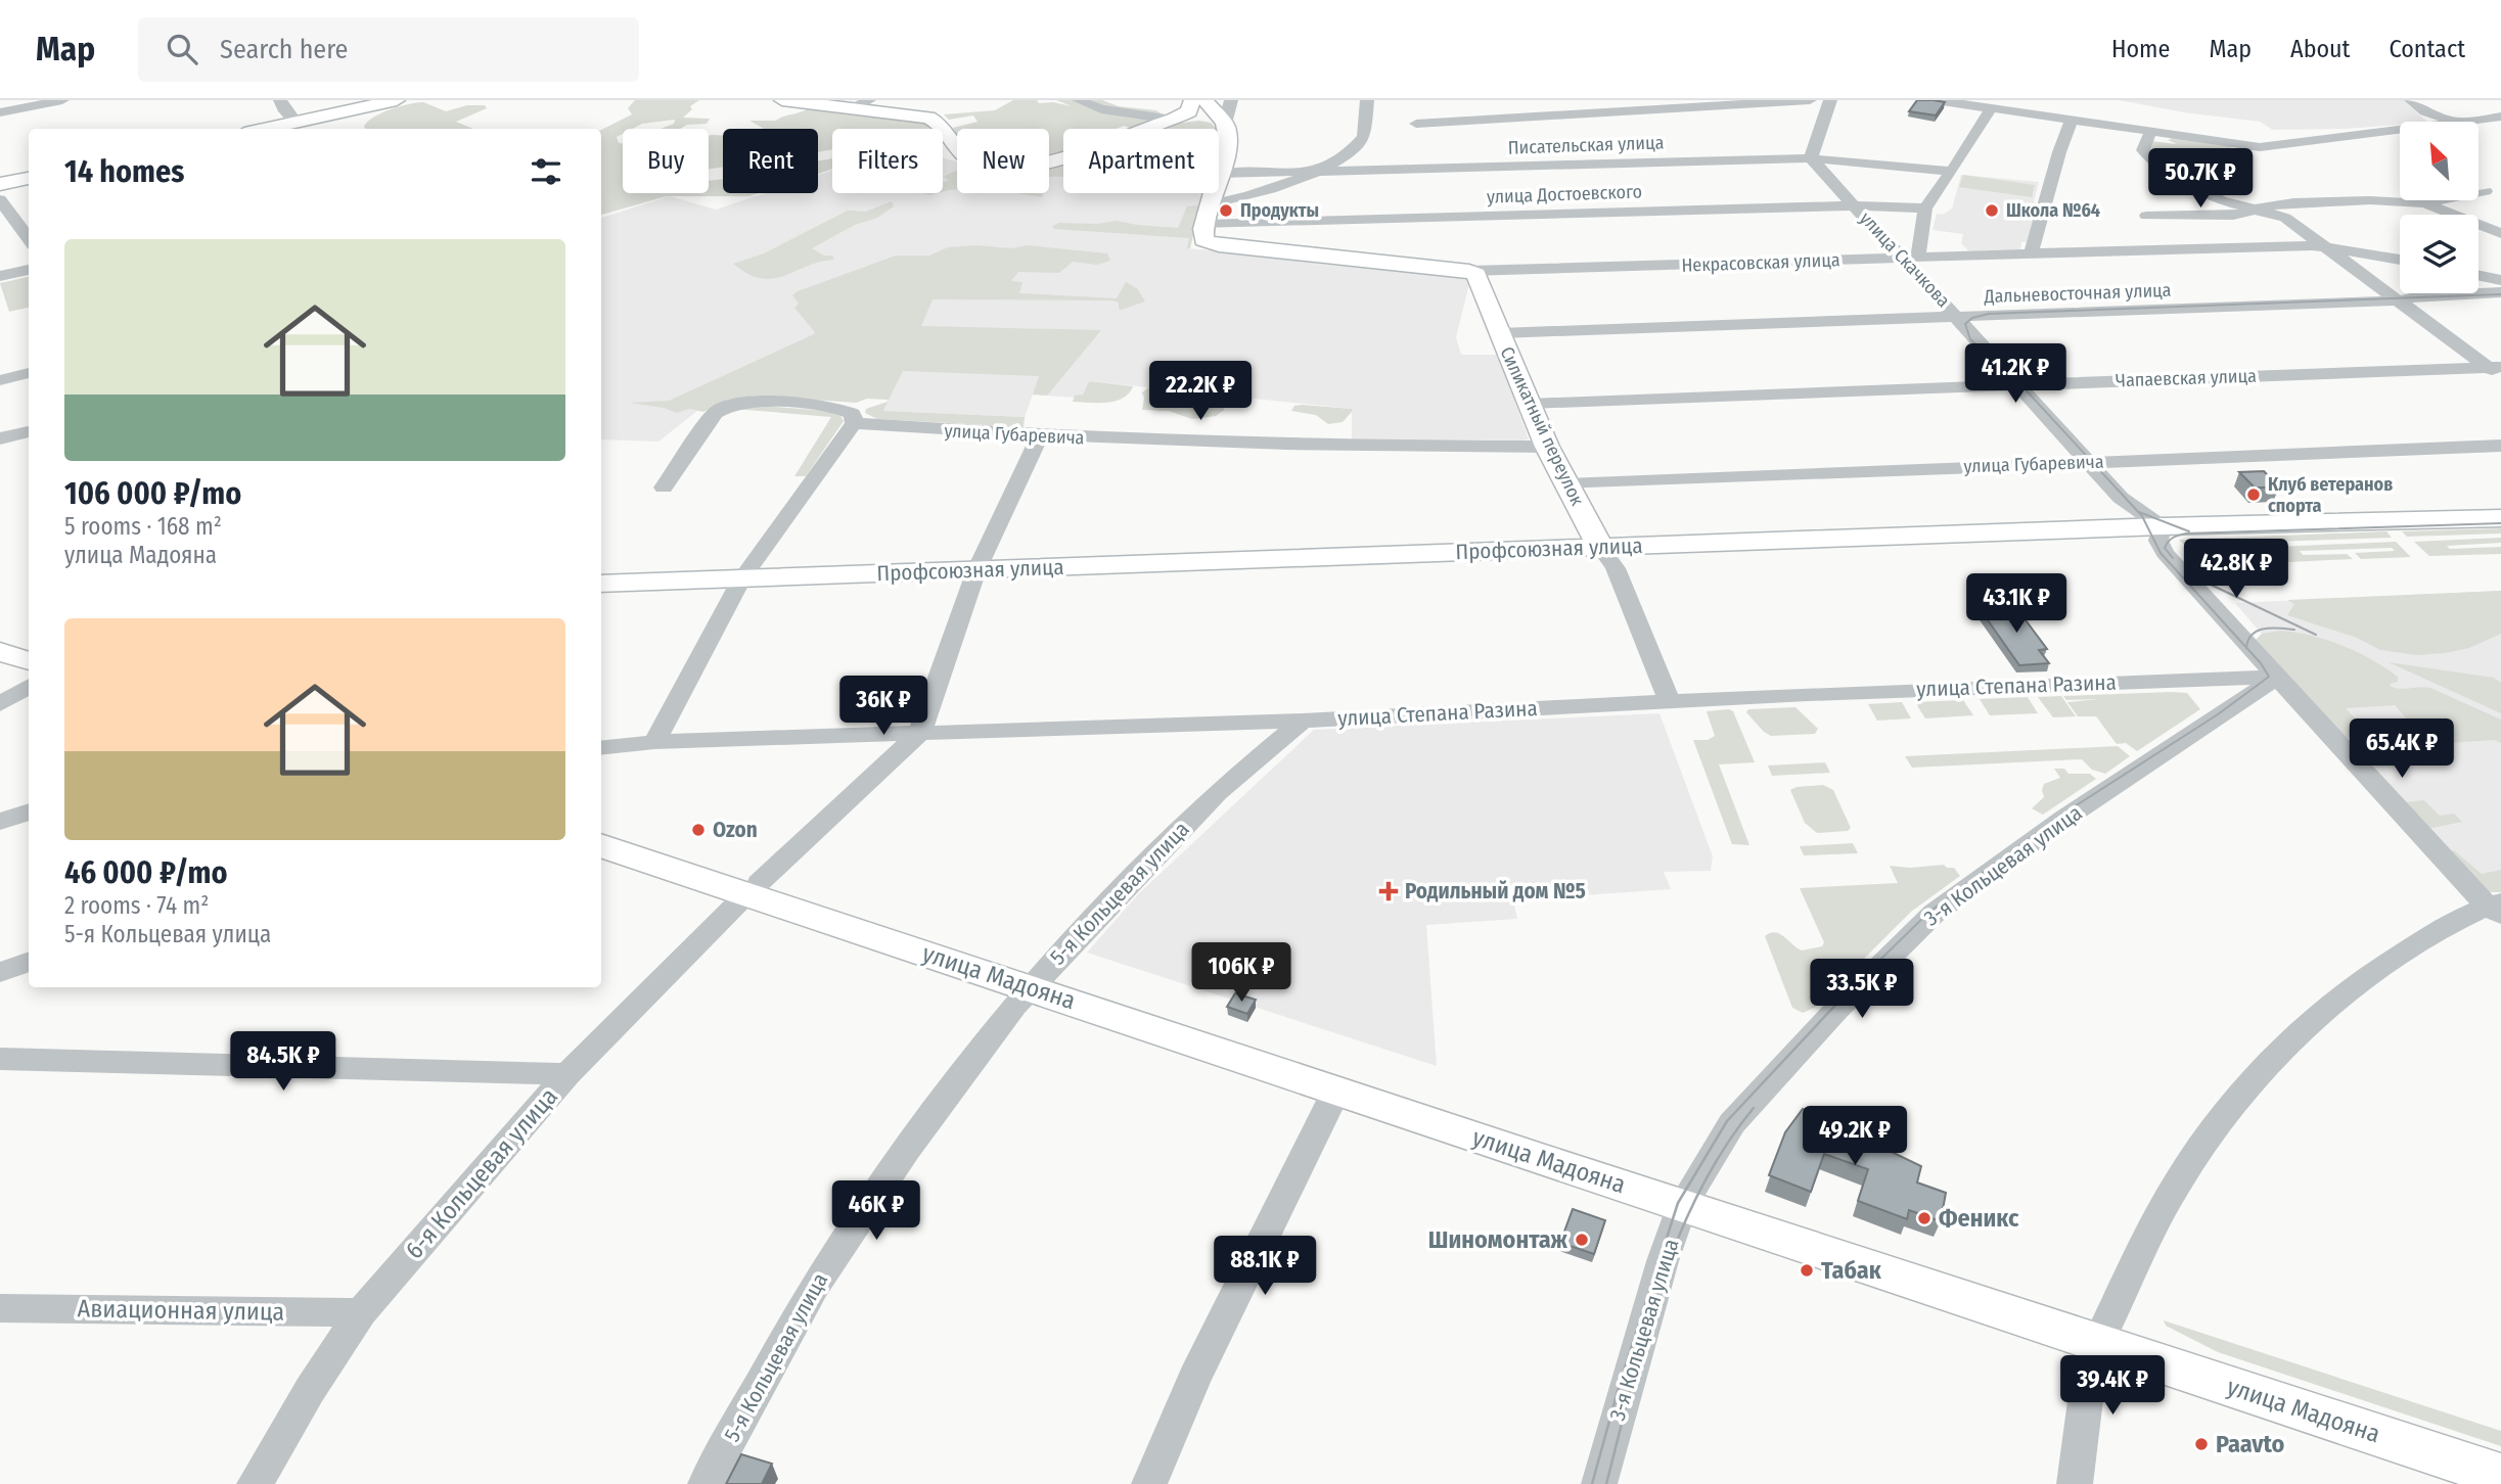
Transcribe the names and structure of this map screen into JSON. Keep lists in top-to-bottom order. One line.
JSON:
{"streets":{"main road":["Некрасовская улица","Силикатный переулок","Профсоюзная улица","улица Мадояна"],"street":["Писательская улица","улица Достоевского","улица Скачкова","Дальневосточная улица","Чапаевская улица","улица Губаревича","улица Степана Разина","3-я Кольцевая улица","5-я Кольцевая улица","6-я Кольцевая улица","Авиационная улица"]},"crossings":[["Писательская улица","улица Скачкова"],["улица Достоевского","улица Скачкова"],["улица Достоевского","Некрасовская улица"],["улица Скачкова","Некрасовская улица"],["улица Скачкова","Дальневосточная улица"],["улица Скачкова","Чапаевская улица"],["улица Скачкова","улица Губаревича"],["улица Скачкова","Профсоюзная улица"],["Некрасовская улица","Силикатный переулок"],["Дальневосточная улица","Силикатный переулок"],["Чапаевская улица","Силикатный переулок"],["Силикатный переулок","улица Губаревича"],["Силикатный переулок","Профсоюзная улица"],["Силикатный переулок","улица Степана Разина"],["улица Губаревича","6-я Кольцевая улица"],["Профсоюзная улица","6-я Кольцевая улица"],["улица Степана Разина","3-я Кольцевая улица"],["улица Степана Разина","5-я Кольцевая улица"],["улица Степана Разина","6-я Кольцевая улица"],["3-я Кольцевая улица","улица Мадояна"],["5-я Кольцевая улица","улица Мадояна"],["улица Мадояна","6-я Кольцевая улица"],["6-я Кольцевая улица","Авиационная улица"]],"places":{"other":["Продукты","Школа №64","Клуб ветеранов спорта","Ozon","Феникс","Шиномонтаж","Табак","Paavto"],"health":["Родильный дом №5"]},"north":"top left","page":{"header":"Map","search":"Search here","nav":["Home","Map","About","Contact"],"chip":["Buy","Rent","Filters","New","Apartment"],"heading":"14 homes","price":["50.7K ₽","41.2K ₽","22.2K ₽","42.8K ₽","43.1K ₽","36K ₽","65.4K ₽","106K ₽","33.5K ₽","84.5K ₽","49.2K ₽","46K ₽","88.1K ₽","39.4K ₽"],"list":[{"name":"106 000 ₽/mo","note":"5 rooms · 168 m² · улица Мадояна"},{"name":"46 000 ₽/mo","note":"2 rooms · 74 m² · 5-я Кольцевая улица"}]}}
